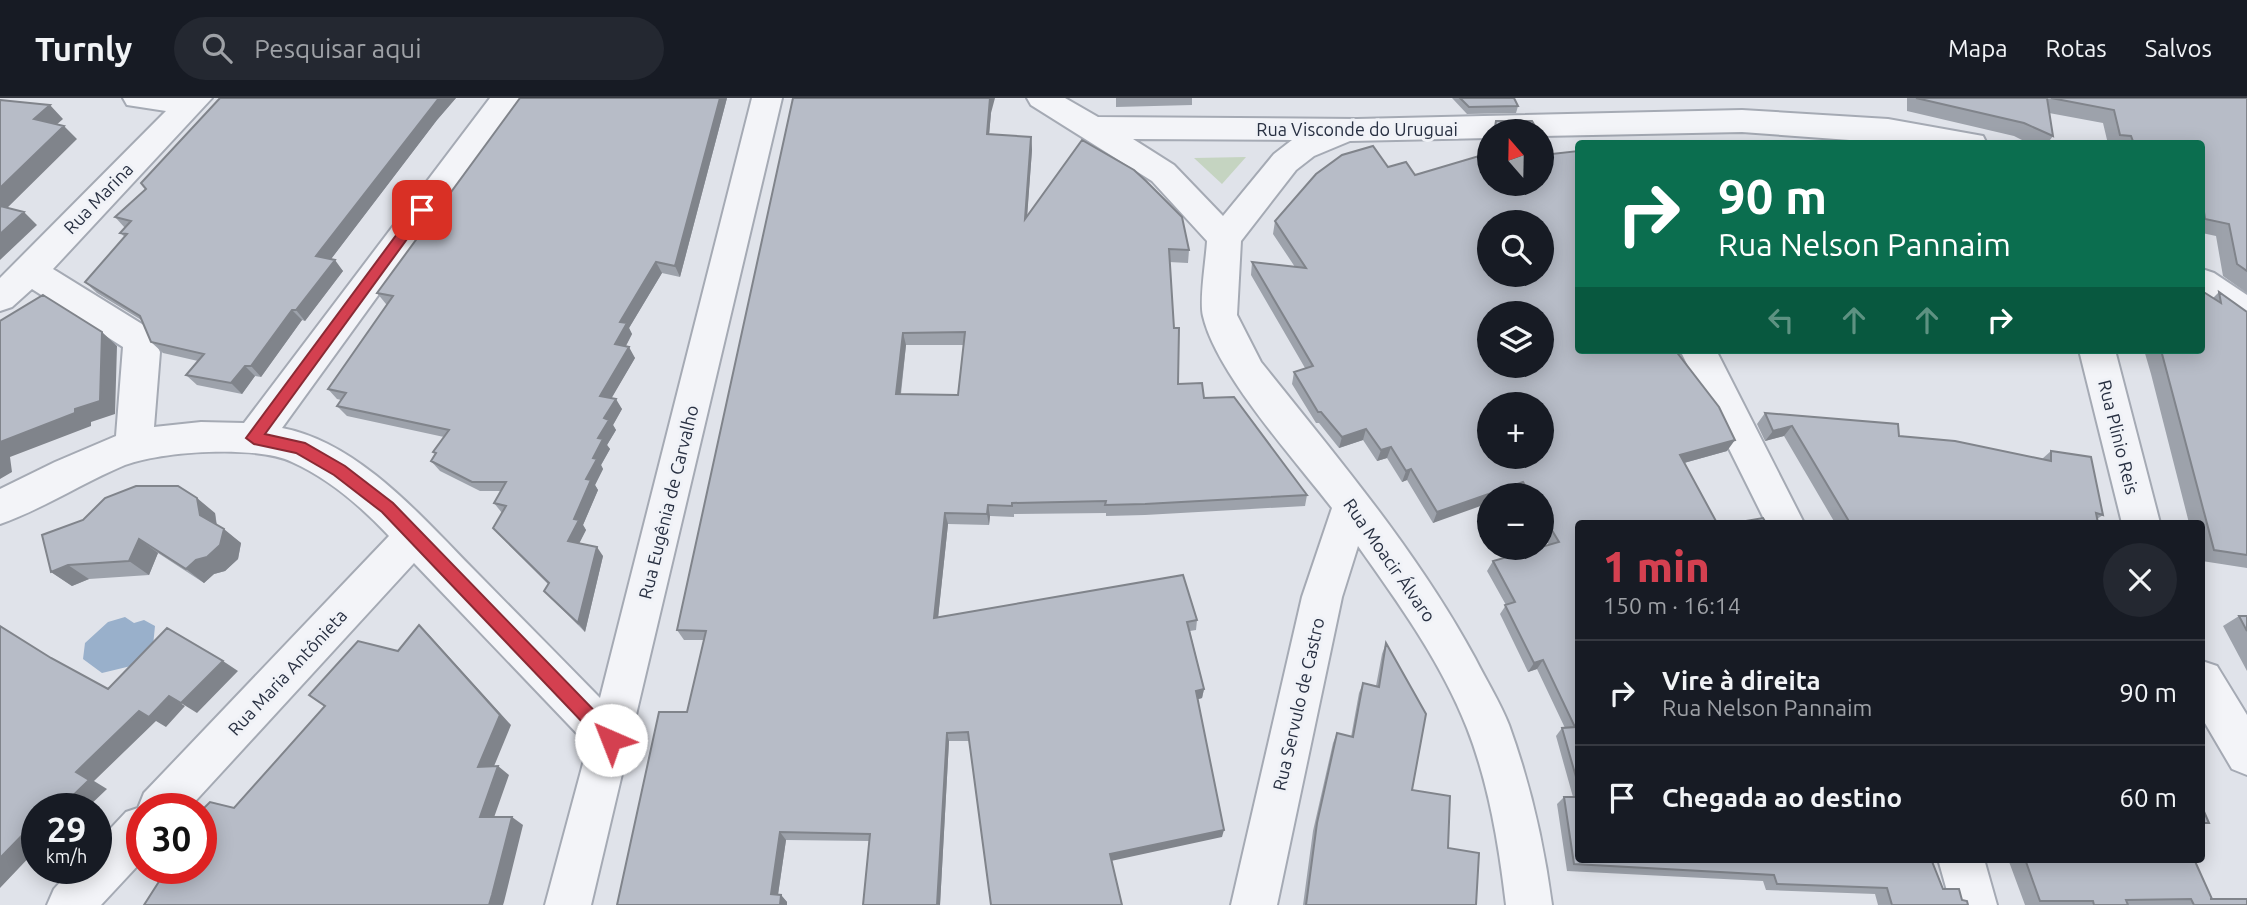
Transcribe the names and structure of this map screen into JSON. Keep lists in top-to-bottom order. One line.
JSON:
{"streets":{"street":["Rua Visconde do Uruguai","Rua Marina","Rua Plinio Reis","Rua Eugênia de Carvalho","Rua Moacir Álvaro","Rua Maria Antônieta","Rua Servulo de Castro"]},"crossings":[["Rua Moacir Álvaro","Rua Servulo de Castro"]],"north":"top","page":{"header":"Turnly","search":"Pesquisar aqui","nav":["Mapa","Rotas","Salvos"],"map_buttons":["+","−"],"turn":["90 m","Rua Nelson Pannaim"],"heading":["1 min","150 m · 16:14"],"list":[{"name":"Vire à direita","note":"Rua Nelson Pannaim","value":"90 m"},{"name":"Chegada ao destino","value":"60 m"}],"speed":"29 km/h","limit":"30"}}
